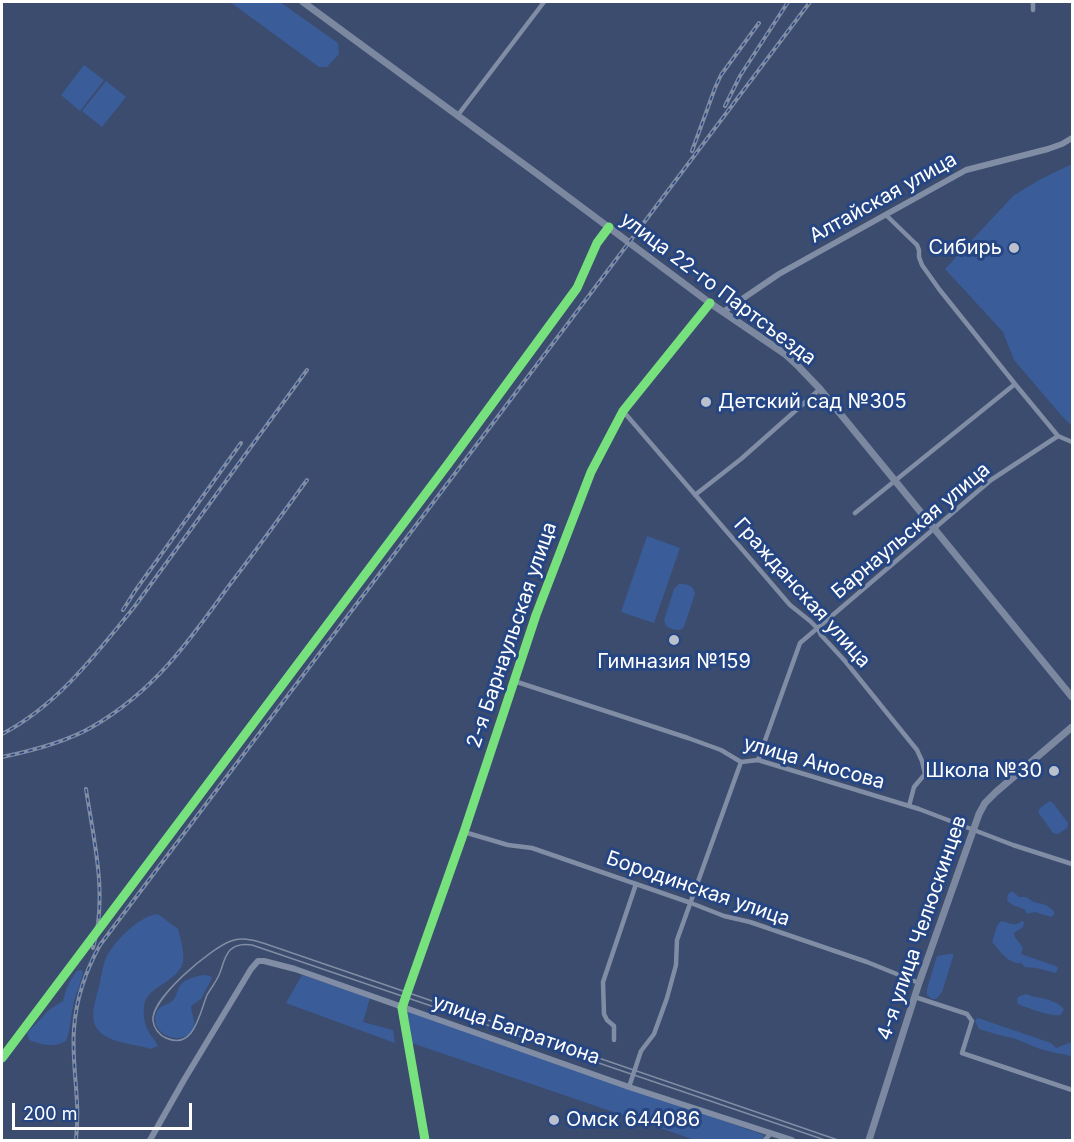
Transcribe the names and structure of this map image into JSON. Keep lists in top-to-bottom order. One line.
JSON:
{"streets":{"main road":["улица 22-го Партсъезда","4-я улица Челюскинцев"],"street":["Алтайская улица","Барнаульская улица","Гражданская улица","2-я Барнаульская улица","улица Аносова","Бородинская улица","улица Багратиона"]},"crossings":[["Алтайская улица","улица 22-го Партсъезда"],["улица 22-го Партсъезда","Барнаульская улица"],["улица 22-го Партсъезда","2-я Барнаульская улица"],["Барнаульская улица","Гражданская улица"],["Барнаульская улица","улица Аносова"],["Гражданская улица","2-я Барнаульская улица"],["Гражданская улица","улица Аносова"],["2-я Барнаульская улица","улица Аносова"],["2-я Барнаульская улица","Бородинская улица"],["2-я Барнаульская улица","улица Багратиона"],["улица Аносова","4-я улица Челюскинцев"],["Бородинская улица","4-я улица Челюскинцев"]],"places":["Сибирь","Детский сад №305","Гимназия №159","Школа №30","Омск 644086"],"scale_bar":"200 m"}
